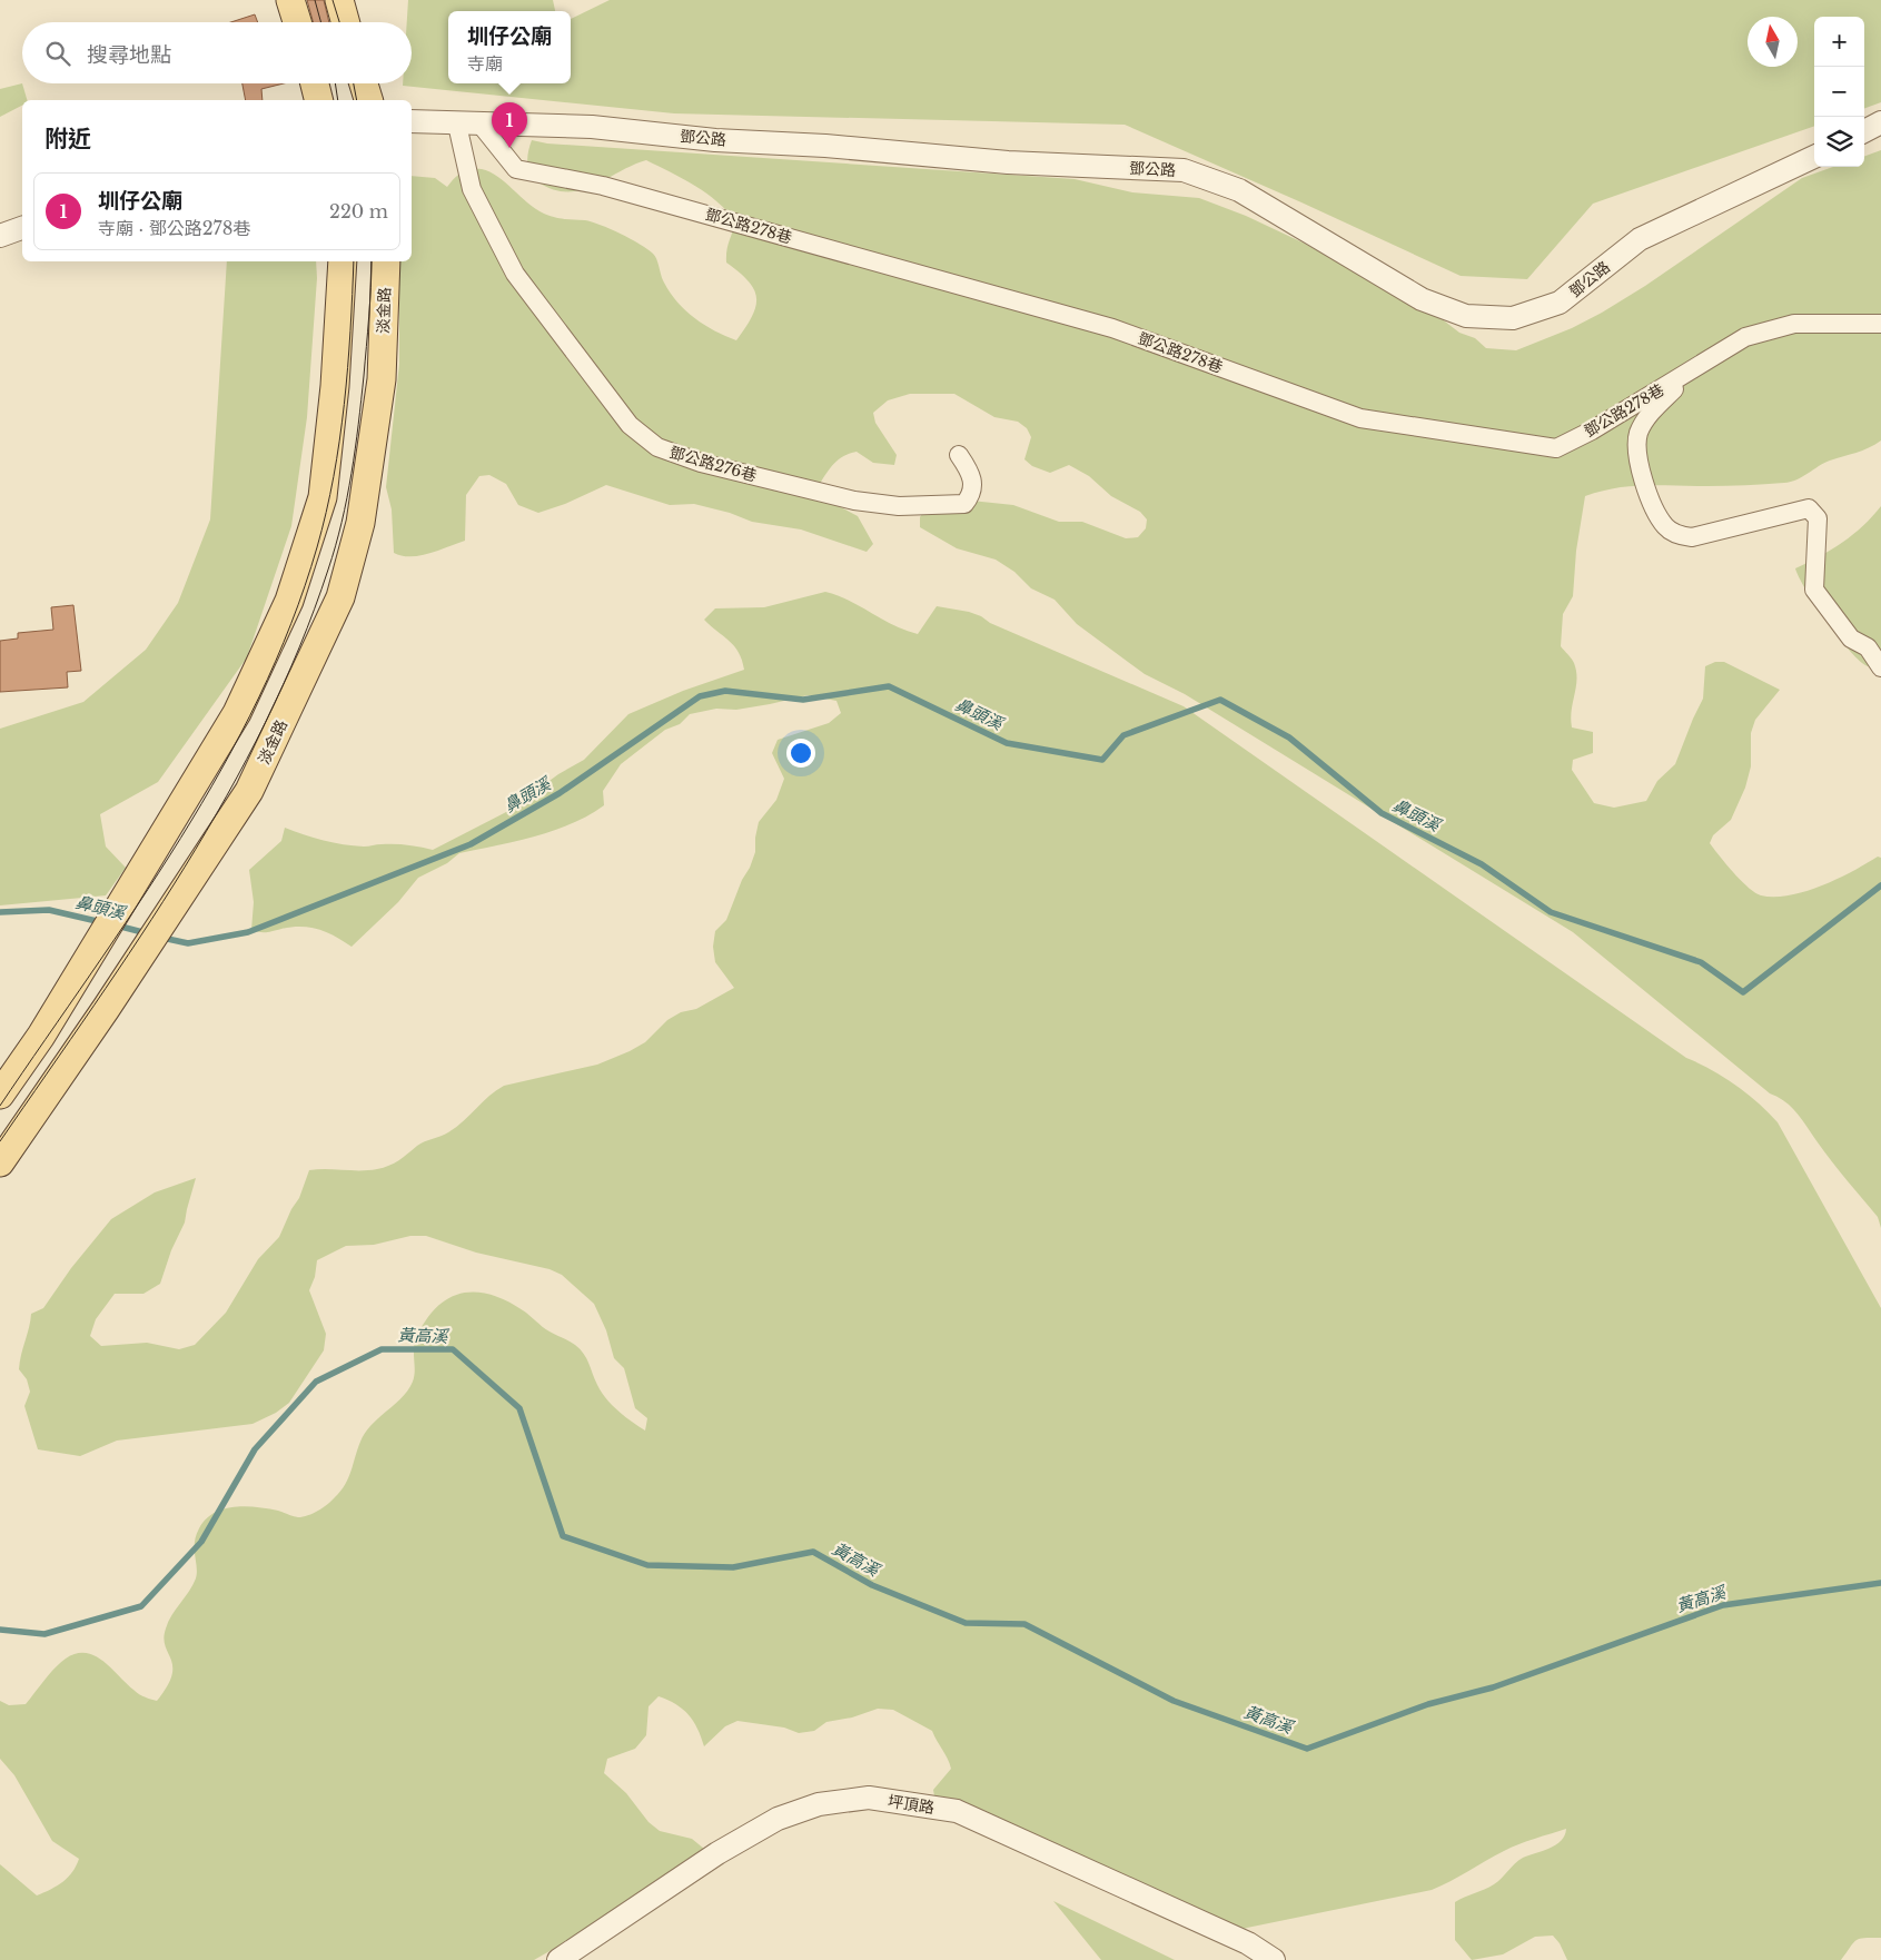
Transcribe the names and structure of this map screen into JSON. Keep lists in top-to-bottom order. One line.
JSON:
{"streets":{"main road":["淡金路"],"street":["鄧公路","鄧公路278巷","鄧公路276巷","坪頂路"]},"crossings":[["鄧公路","鄧公路278巷"],["鄧公路","鄧公路276巷"]],"water":["鼻頭溪","黃高溪"],"north":"top","page":{"popup":["圳仔公廟","寺廟"],"map_buttons":["+","−"],"search":"搜尋地點","heading":"附近","pins":"1","list":[{"mark":"1","name":"圳仔公廟","note":"寺廟 · 鄧公路278巷","value":"220 m"}]}}
